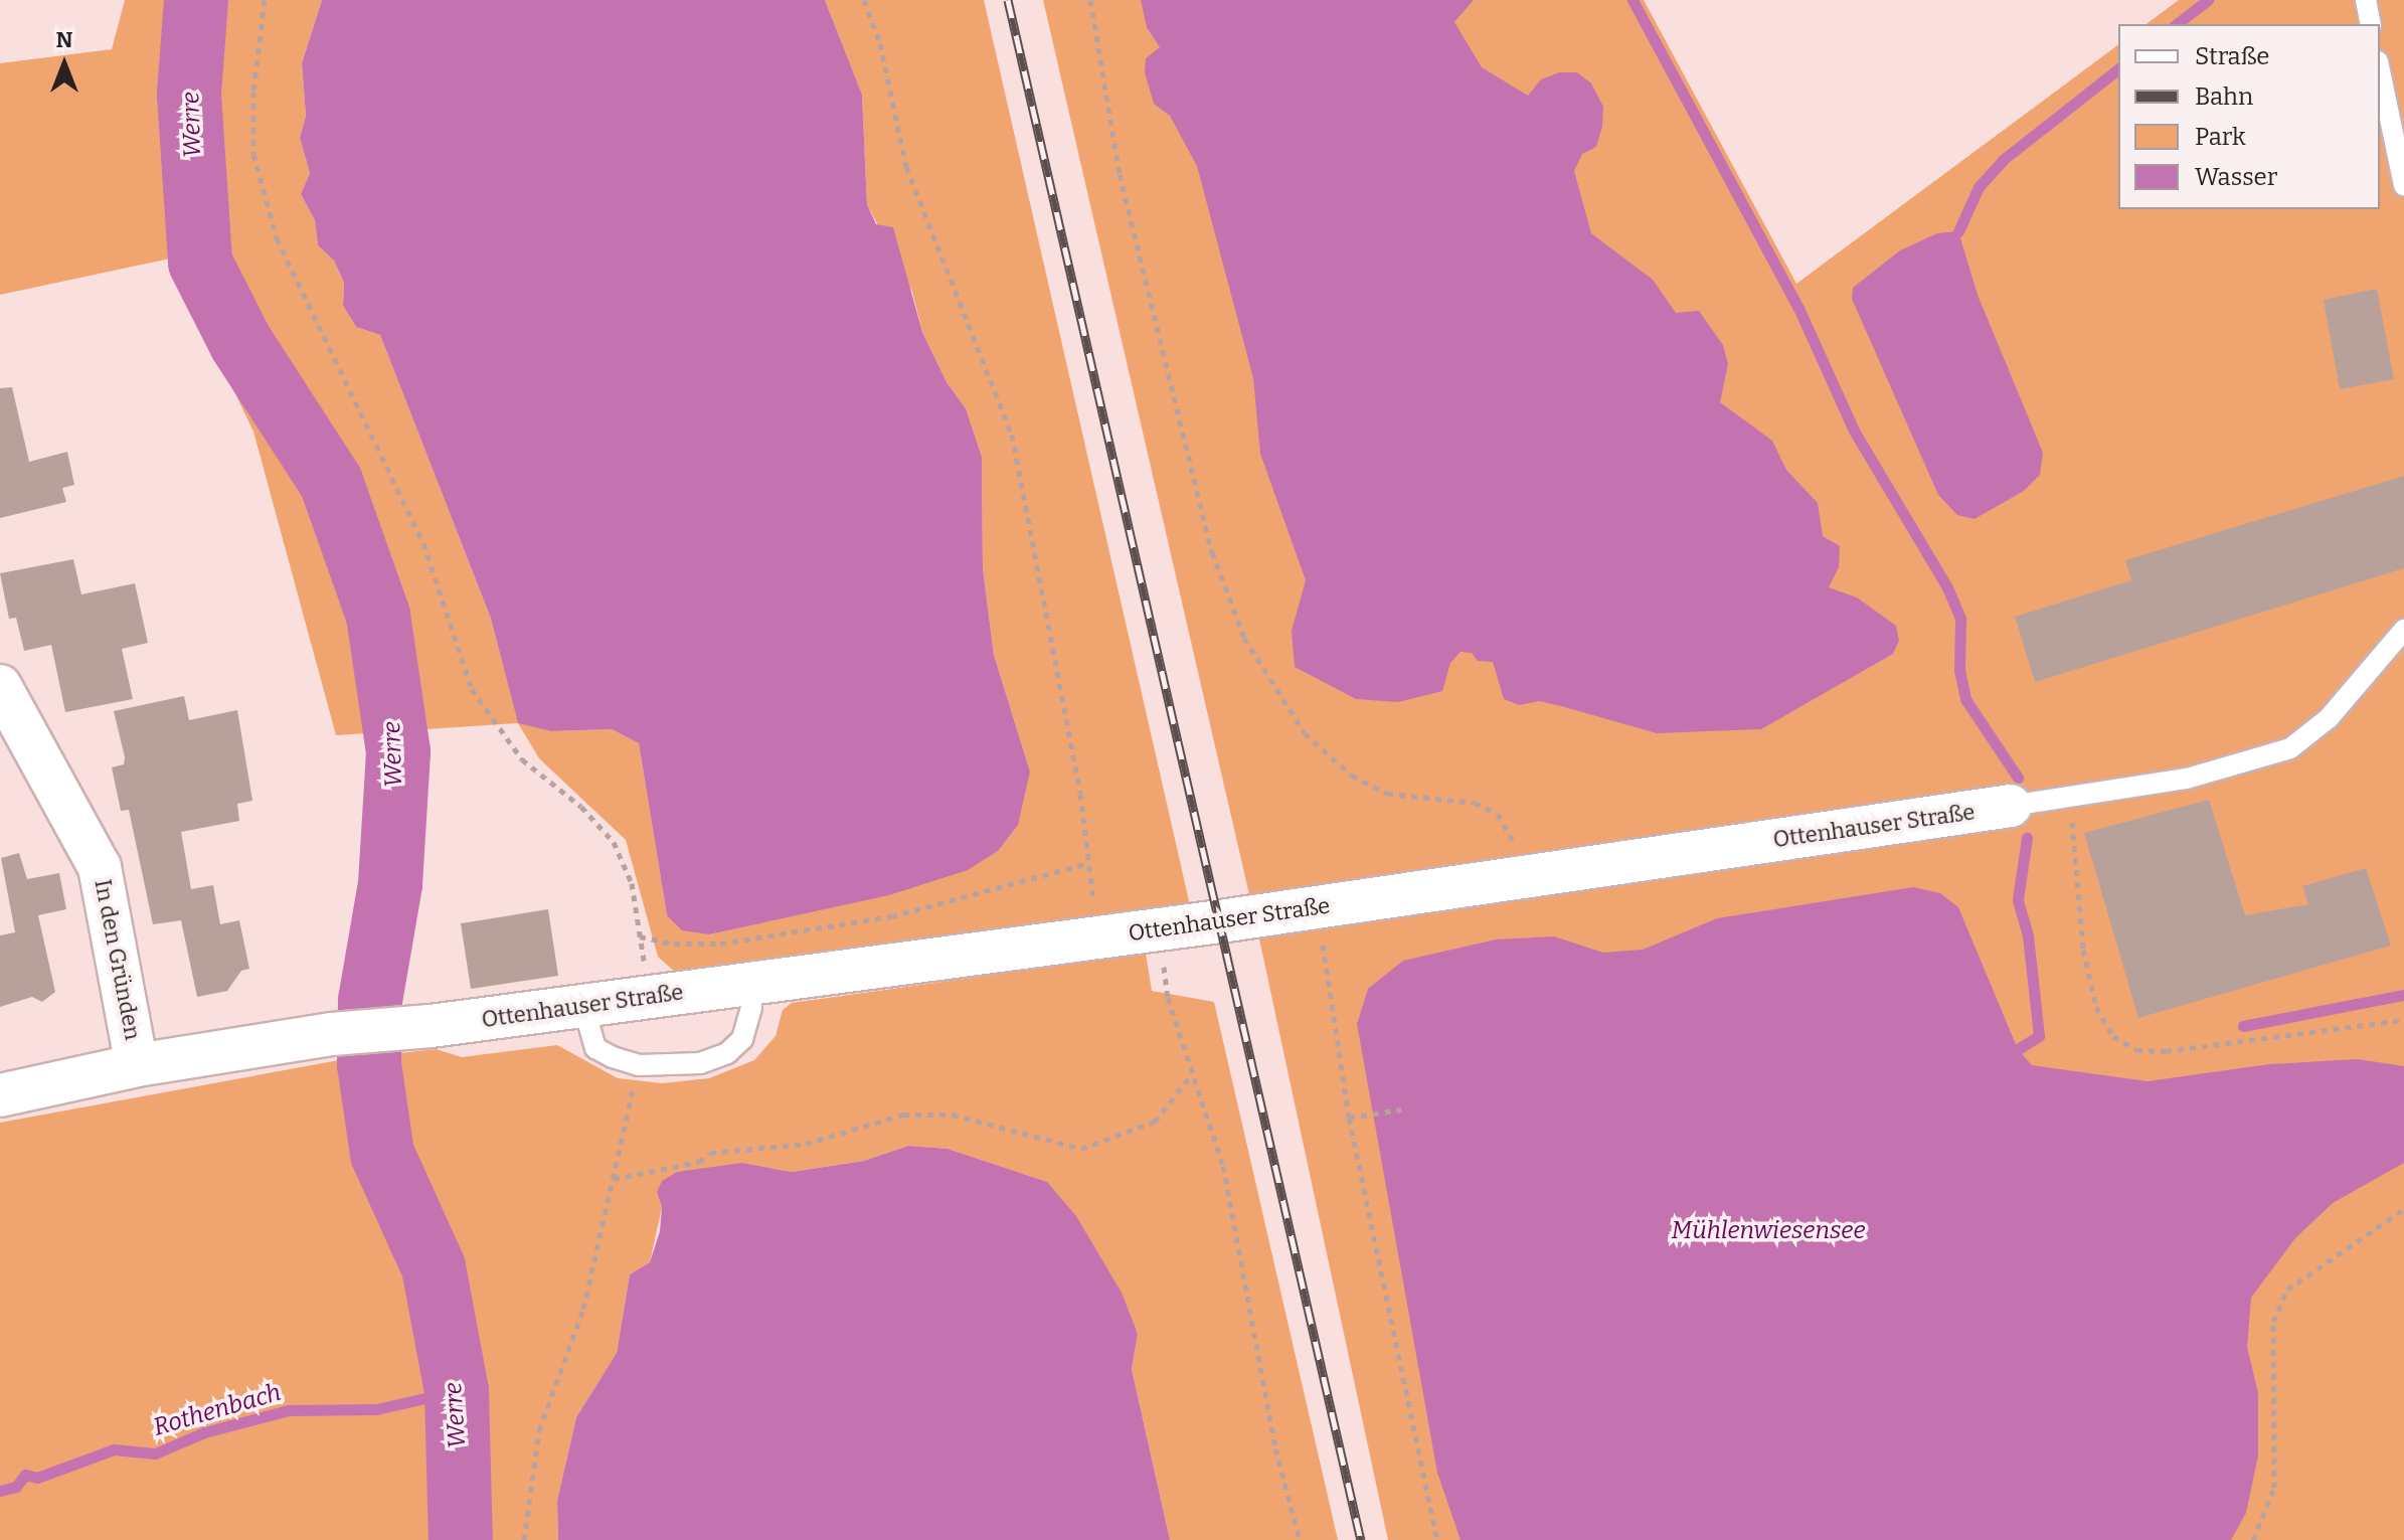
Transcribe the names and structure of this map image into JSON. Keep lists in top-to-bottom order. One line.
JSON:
{"streets":{"street":["Ottenhauser Straße","In den Gründen"]},"crossings":[["Ottenhauser Straße","In den Gründen"]],"water":["Werre","Mühlenwiesensee","Rothenbach"],"legend":["Straße","Bahn","Park","Wasser"],"north":"top"}
